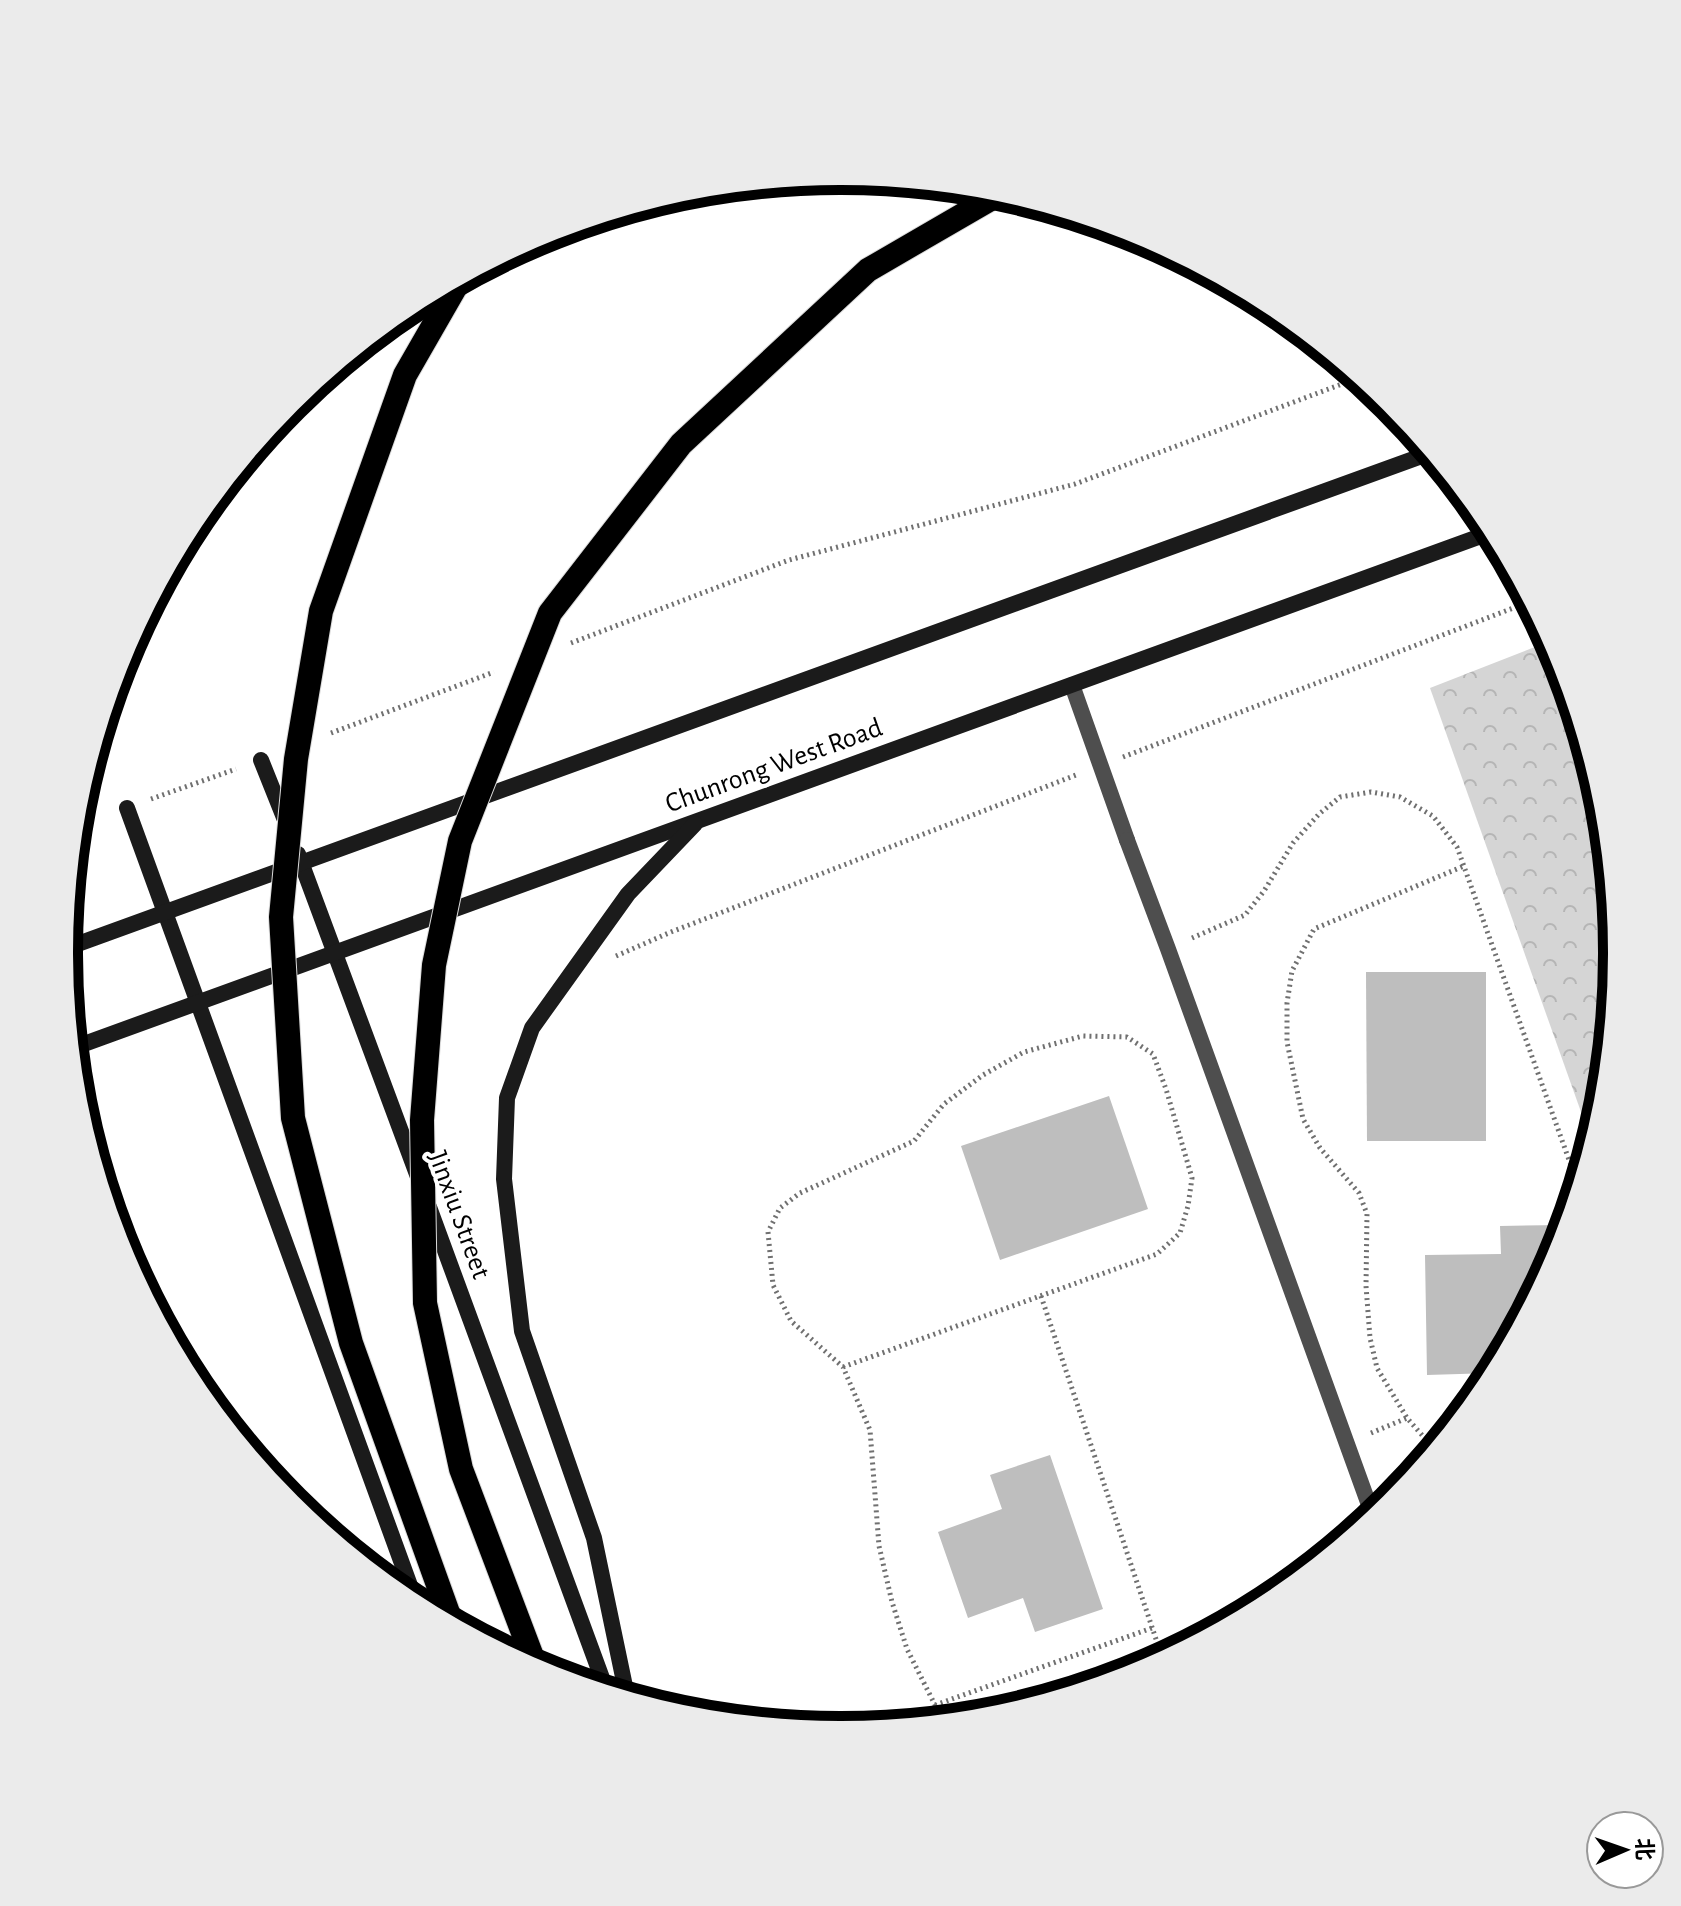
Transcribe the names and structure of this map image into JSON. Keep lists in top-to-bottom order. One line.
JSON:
{"streets":{"main road":["Chunrong West Road","Jinxiu Street"]},"crossings":[["Chunrong West Road","Jinxiu Street"]],"north":"right"}
